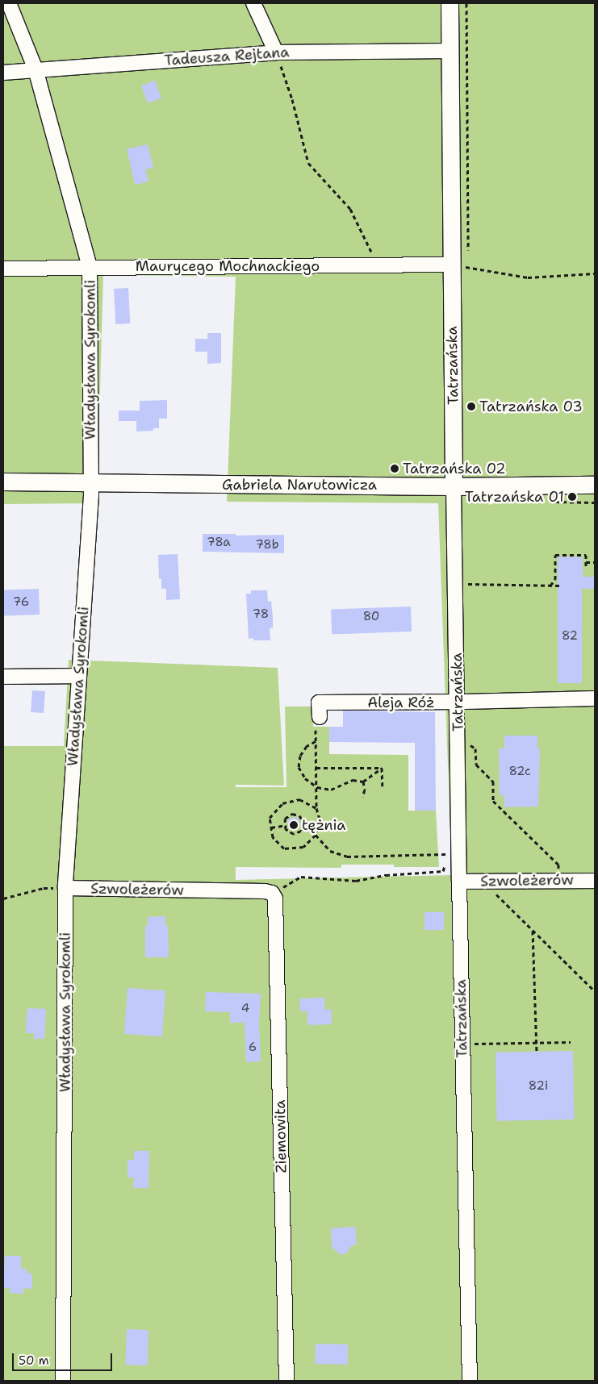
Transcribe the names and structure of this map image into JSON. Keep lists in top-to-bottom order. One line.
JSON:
{"streets":{"street":["Tadeusza Rejtana","Maurycego Mochnackiego","Władysława Syrokomli","Tatrzańska","Gabriela Narutowicza","Aleja Róż","Szwoleżerów","Ziemowita"]},"crossings":[["Tadeusza Rejtana","Władysława Syrokomli"],["Tadeusza Rejtana","Tatrzańska"],["Maurycego Mochnackiego","Władysława Syrokomli"],["Maurycego Mochnackiego","Tatrzańska"],["Władysława Syrokomli","Gabriela Narutowicza"],["Władysława Syrokomli","Szwoleżerów"],["Tatrzańska","Gabriela Narutowicza"],["Tatrzańska","Aleja Róż"],["Tatrzańska","Szwoleżerów"],["Szwoleżerów","Ziemowita"]],"places":["Tatrzańska 03","Tatrzańska 02","Tatrzańska 01","tężnia"],"house_numbers":["78a","78b","76","78","80","82","82c","4","6","82i"],"scale_bar":"50 m"}
